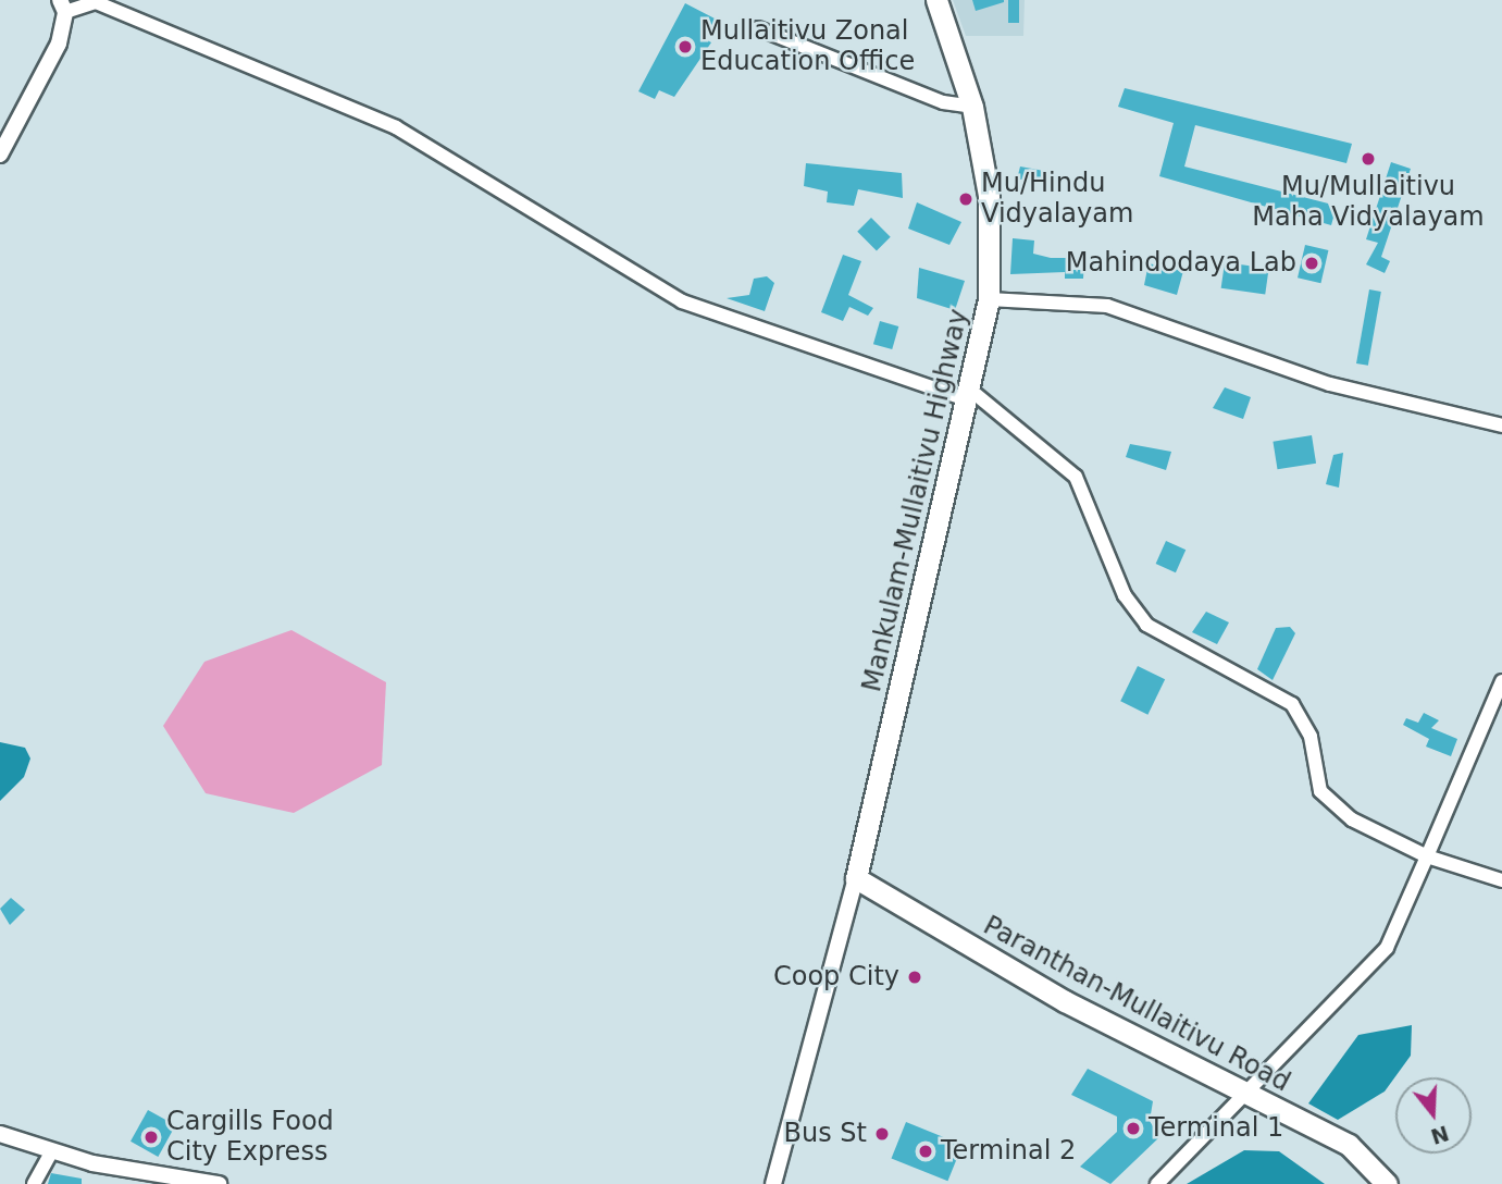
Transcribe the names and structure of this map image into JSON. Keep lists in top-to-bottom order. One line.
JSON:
{"streets":{"highway":["Mankulam-Mullaitivu Highway","Paranthan-Mullaitivu Road"]},"crossings":[["Mankulam-Mullaitivu Highway","Paranthan-Mullaitivu Road"]],"places":["Mullaitivu Zonal Education Office","Mu/Mullaitivu Maha Vidyalayam","Mu/Hindu Vidyalayam","Mahindodaya Lab","Coop City","Terminal 1","Bus St","Cargills Food City Express","Terminal 2"],"north":"bottom"}
